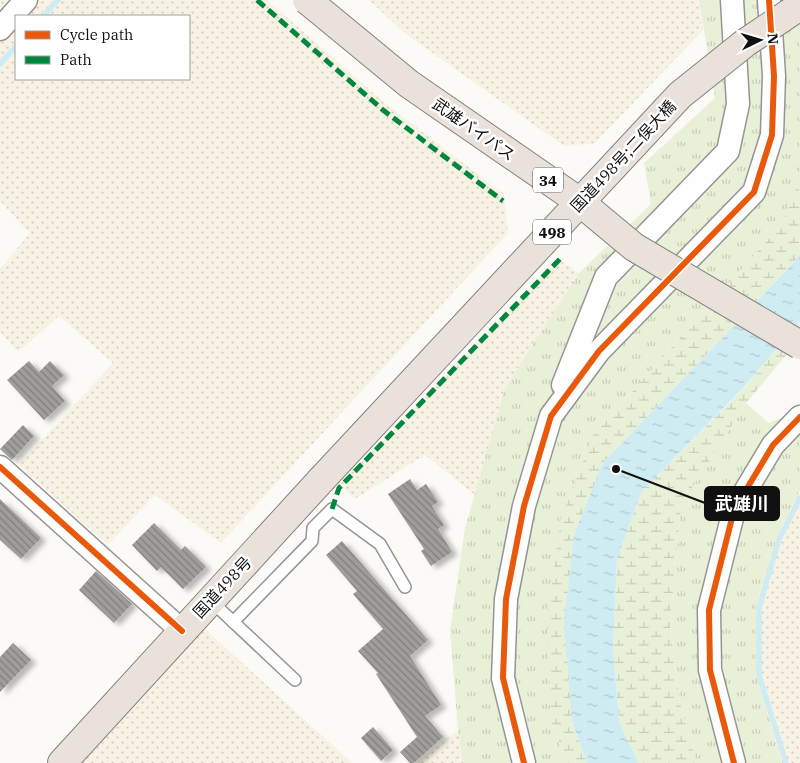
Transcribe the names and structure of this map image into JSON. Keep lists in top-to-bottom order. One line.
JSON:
{"streets":{"highway":["武雄バイパス","国道498号;二俣大橋","34","498","国道498号"]},"crossings":[["武雄バイパス","国道498号;二俣大橋"],["国道498号;二俣大橋","国道498号"]],"places":["武雄川"],"legend":["Cycle path","Path"],"north":"right"}
